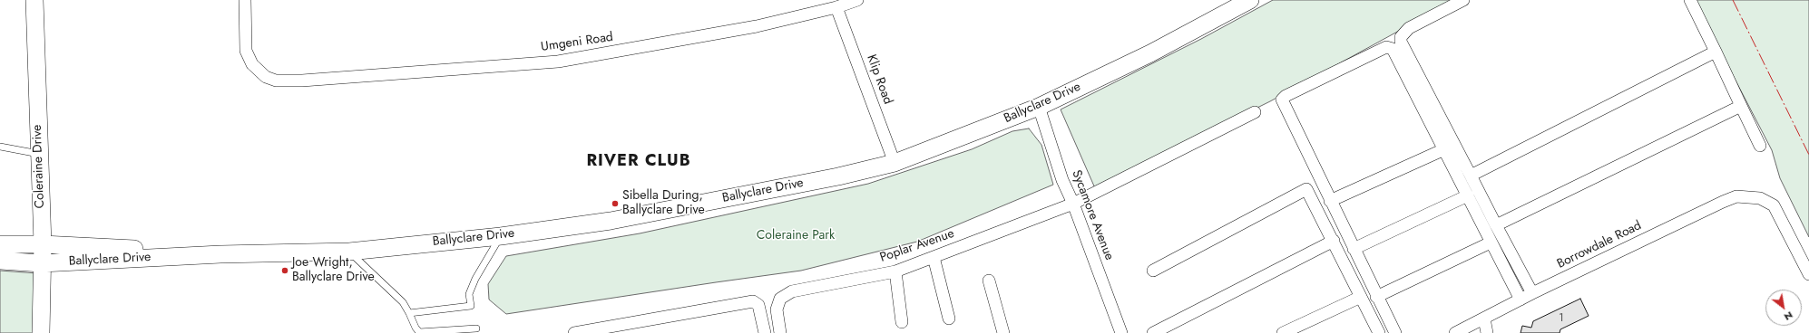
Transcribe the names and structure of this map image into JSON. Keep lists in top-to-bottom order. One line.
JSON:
{"streets":{"street":["Umgeni Road","Klip Road","Ballyclare Drive","Coleraine Drive","Sycamore Avenue","Borrowdale Road","Poplar Avenue"]},"crossings":[["Umgeni Road","Klip Road"],["Klip Road","Ballyclare Drive"],["Ballyclare Drive","Coleraine Drive"],["Ballyclare Drive","Sycamore Avenue"],["Sycamore Avenue","Poplar Avenue"]],"districts":["RIVER CLUB"],"parks":["Coleraine Park"],"places":["Sibella During, Ballyclare Drive","Joe Wright, Ballyclare Drive"],"house_numbers":["1"],"north":"bottom right"}
